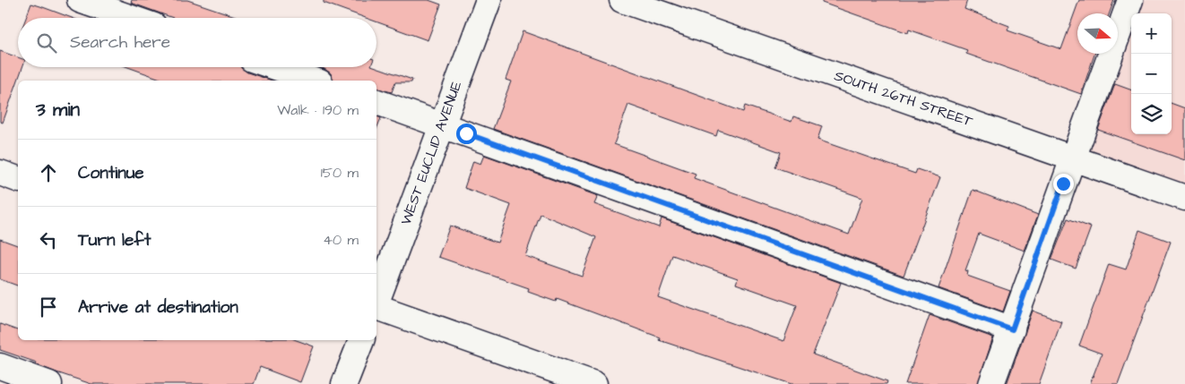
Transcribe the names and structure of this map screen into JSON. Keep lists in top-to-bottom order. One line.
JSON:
{"streets":{"street":["SOUTH 26TH STREET","WEST EUCLID AVENUE"]},"north":"right","page":{"map_buttons":["+","−"],"search":"Search here","heading":["3 min","Walk · 190 m"],"list":[["Continue","150 m"],["Turn left","40 m"],"Arrive at destination"]}}
